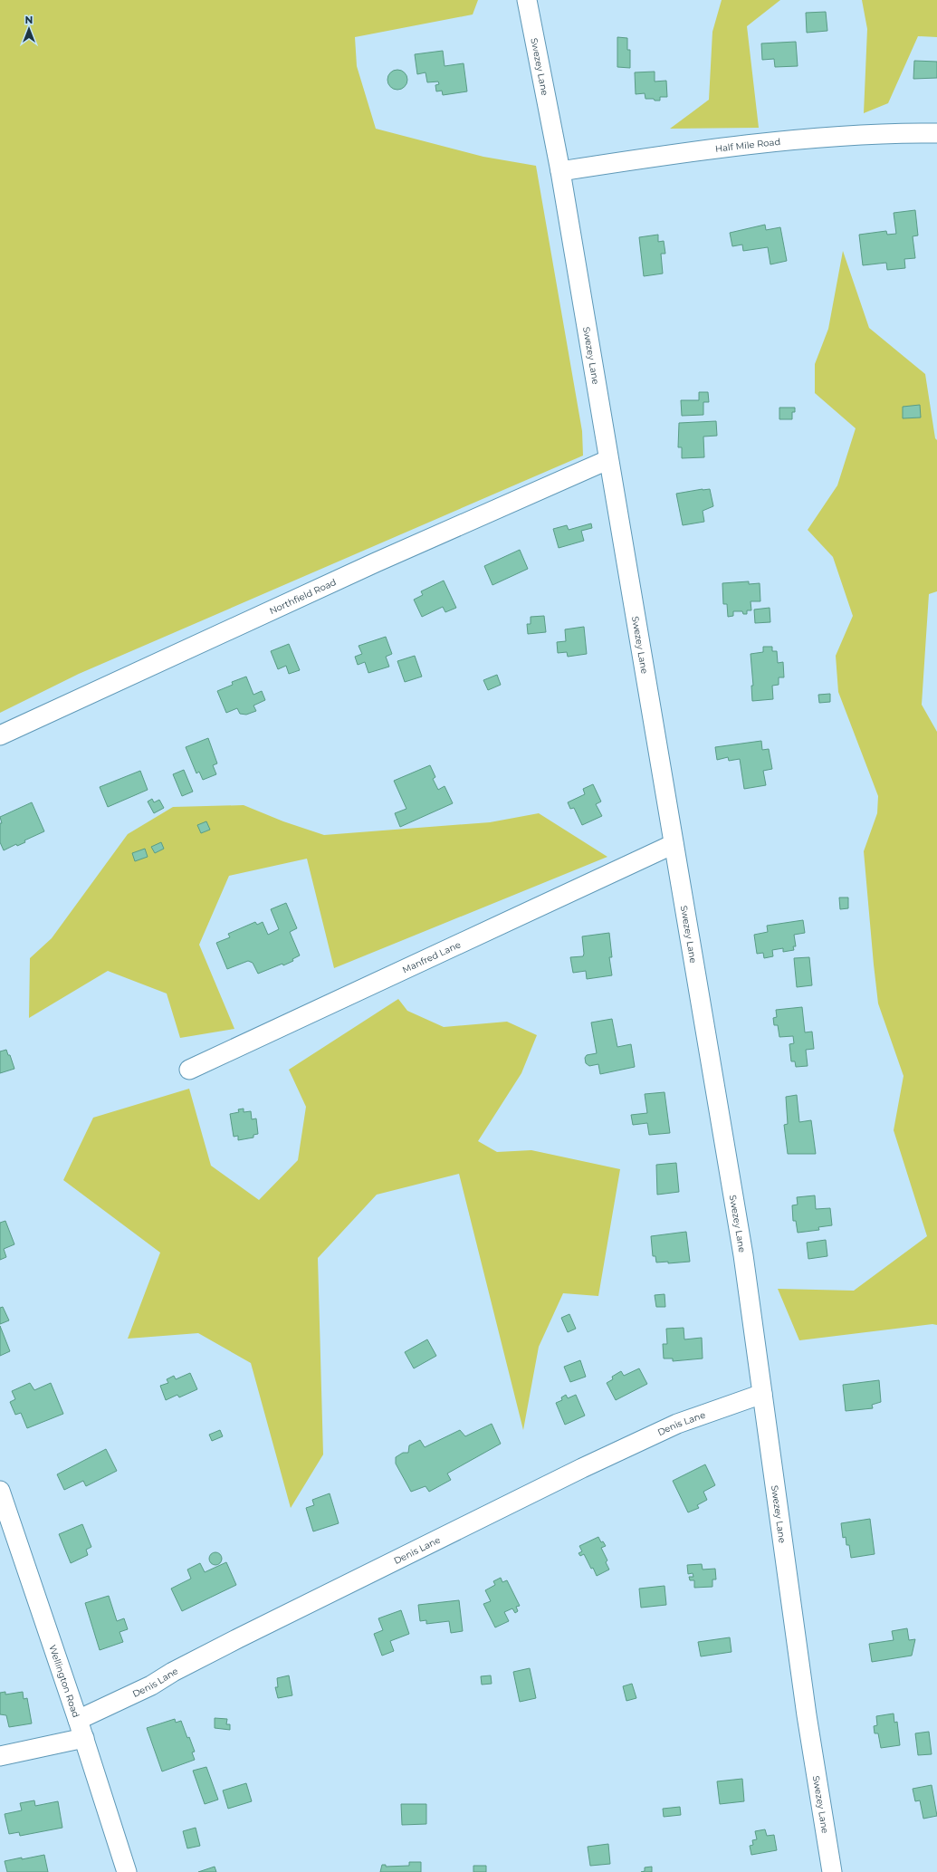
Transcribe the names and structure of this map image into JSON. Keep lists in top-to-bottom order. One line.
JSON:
{"streets":{"street":["Swezey Lane","Half Mile Road","Northfield Road","Manfred Lane","Denis Lane","Wellington Road"]},"crossings":[["Swezey Lane","Half Mile Road"],["Swezey Lane","Northfield Road"],["Swezey Lane","Manfred Lane"],["Swezey Lane","Denis Lane"],["Denis Lane","Wellington Road"]],"north":"top"}
